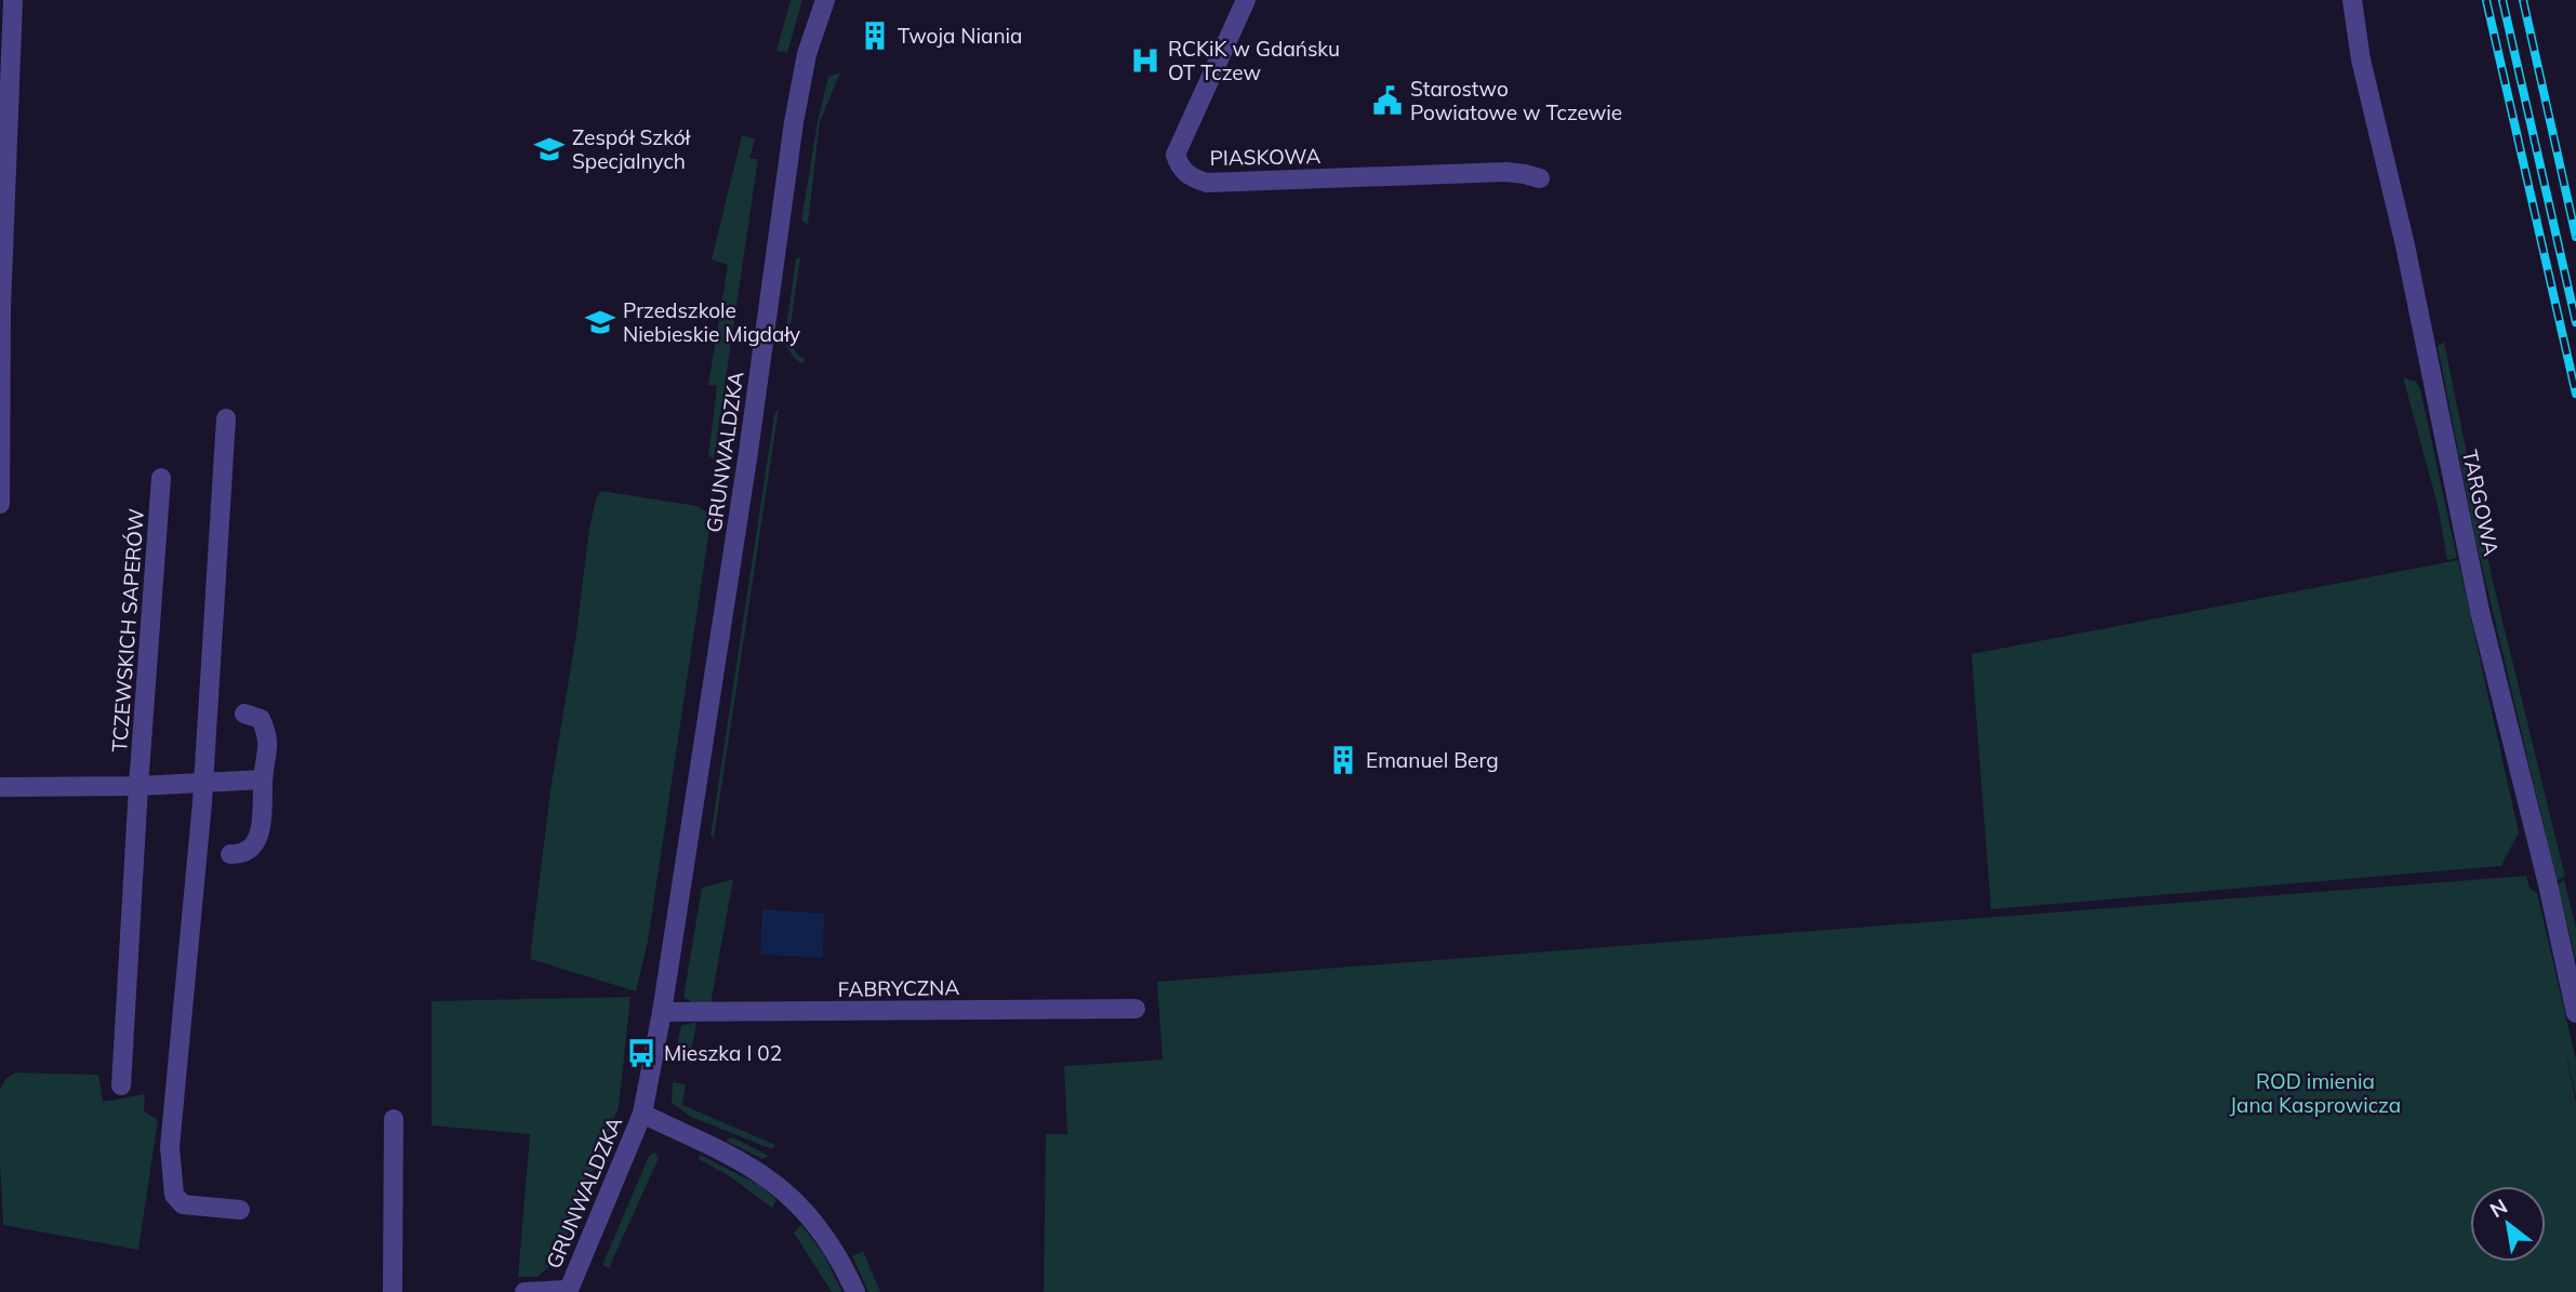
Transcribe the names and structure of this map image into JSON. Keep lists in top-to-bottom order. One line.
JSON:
{"streets":{"street":["PIASKOWA","GRUNWALDZKA","TARGOWA","TCZEWSKICH SAPERÓW","FABRYCZNA"]},"crossings":[["GRUNWALDZKA","FABRYCZNA"]],"parks":["ROD imienia Jana Kasprowicza"],"places":{"building":["Twoja Niania","Emanuel Berg"],"hospital":["RCKiK w Gdańsku OT Tczew"],"public building":["Starostwo Powiatowe w Tczewie"],"school or university":["Zespół Szkół Specjalnych","Przedszkole Niebieskie Migdały"],"bus stop":["Mieszka I 02"]},"north":"top left"}
